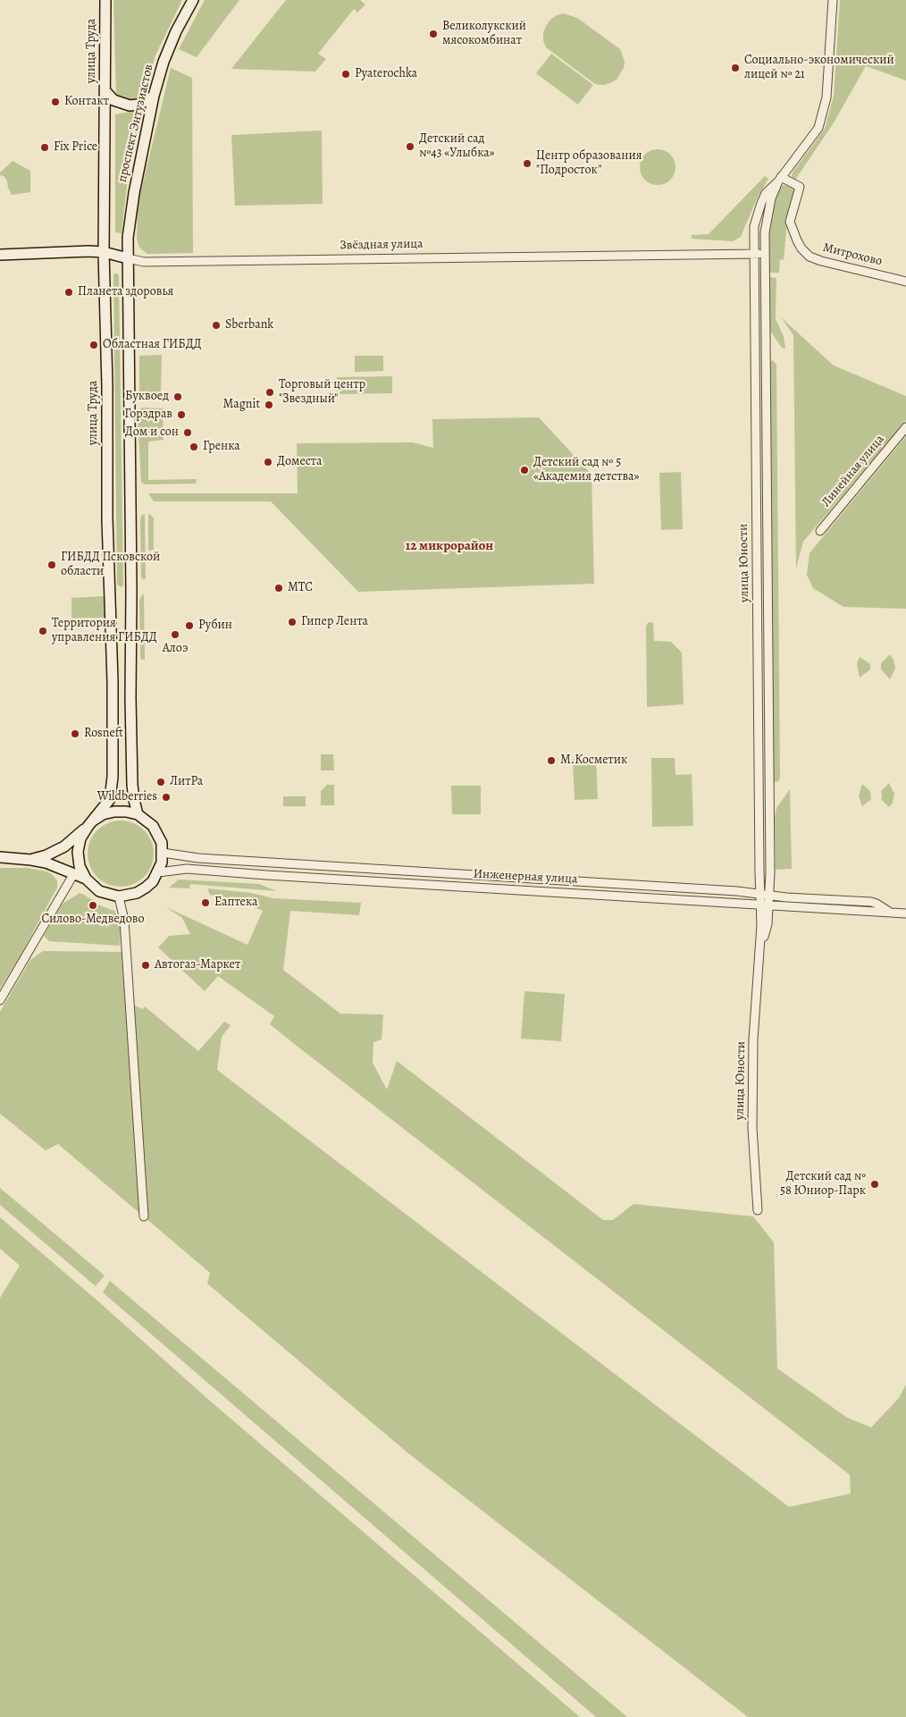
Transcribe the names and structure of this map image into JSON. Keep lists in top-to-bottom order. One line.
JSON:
{"streets":{"main road":["улица Труда","проспект Энтузиастов","Звёздная улица"],"street":["Митрохово","Линейная улица","улица Юности","Инженерная улица"]},"crossings":[["улица Труда","Звёздная улица"],["улица Труда","Инженерная улица"],["проспект Энтузиастов","Звёздная улица"],["Звёздная улица","улица Юности"],["Митрохово","улица Юности"],["улица Юности","Инженерная улица"]],"districts":["12 микрорайон"],"places":["Великолукский мясокомбинат","Социально-экономический лицей № 21","Pyaterochka","Контакт","Детский сад №43 «Улыбка»","Fix Price","Центр образования \"Подросток\"","Планета здоровья","Sberbank","Областная ГИБДД","Торговый центр \"Звездный\"","Буквоед","Magnit","Горздрав","Дом и сон","Гренка","Доместа","Детский сад № 5 «Академия детства»","ГИБДД Псковской области","МТС","Гипер Лента","Рубин","Территория управления ГИБДД","Алоэ","Rosneft","М.Косметик","ЛитРа","Wildberries","Еаптека","Силово-Медведово","Автогаз-Маркет","Детский сад № 58 Юниор-Парк"]}
